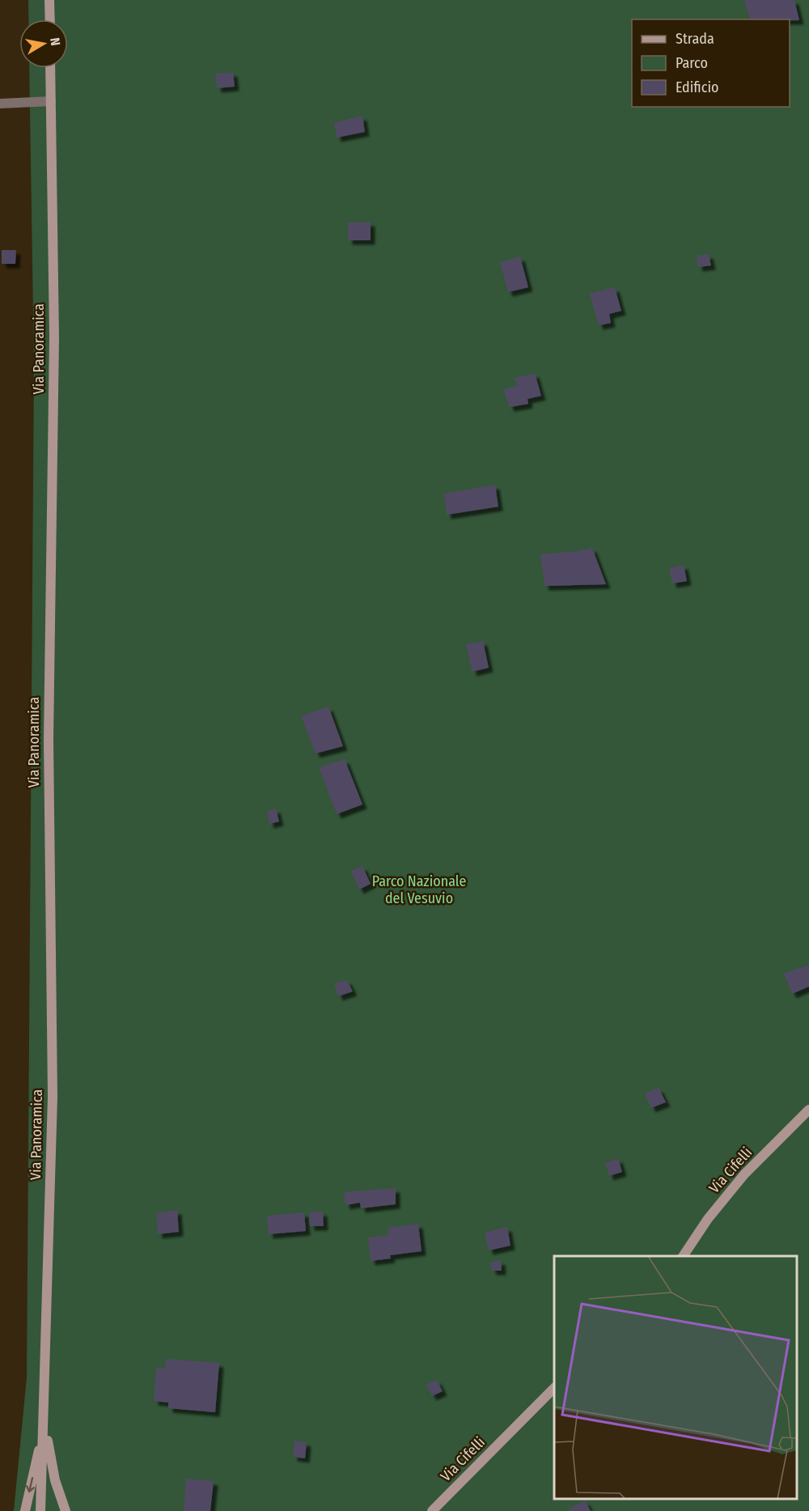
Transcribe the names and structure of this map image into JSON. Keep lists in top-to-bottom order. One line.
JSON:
{"streets":{"street":["Via Panoramica","Via Cifelli"]},"parks":["Parco Nazionale del Vesuvio"],"legend":["Strada","Parco","Edificio"],"north":"right"}
